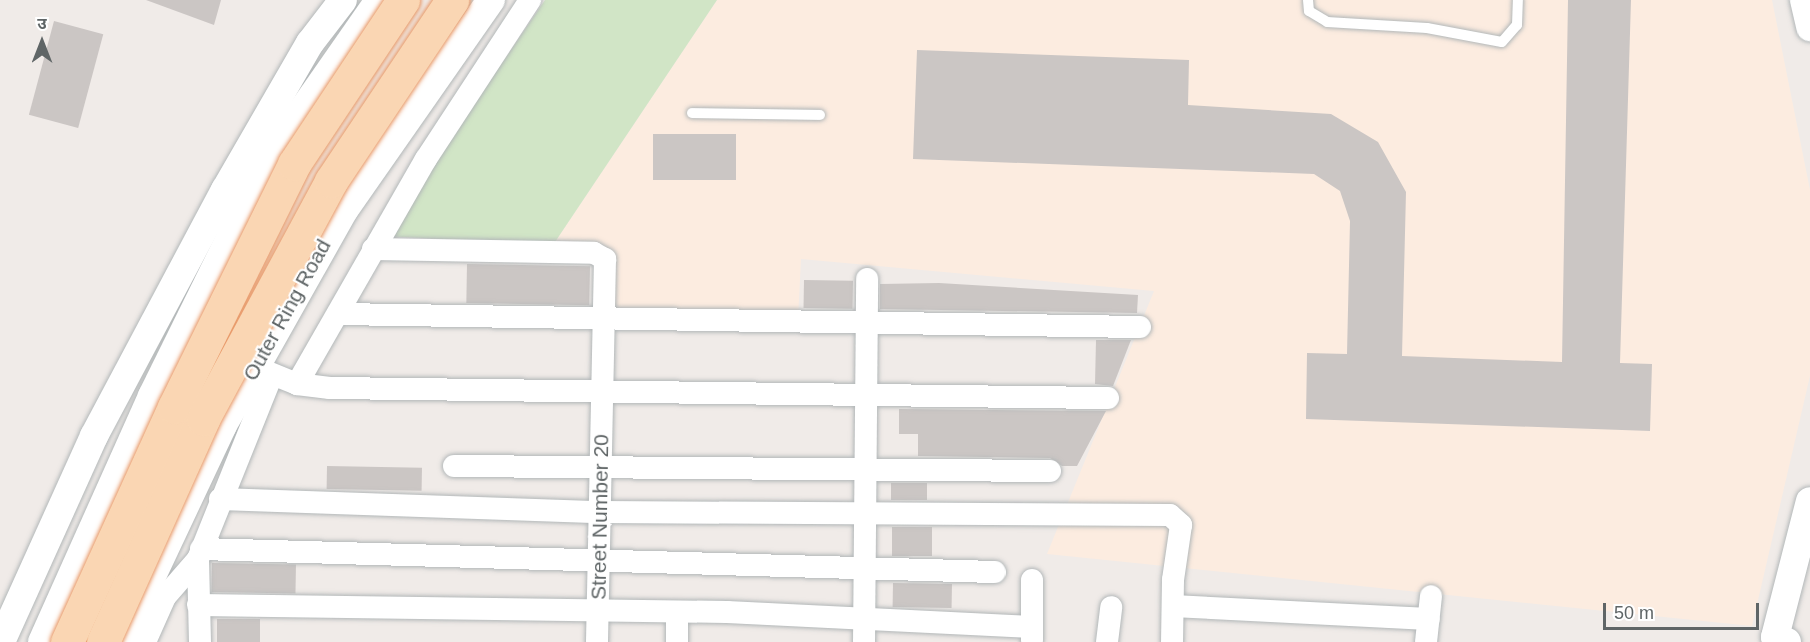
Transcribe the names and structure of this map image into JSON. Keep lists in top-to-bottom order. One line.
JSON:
{"streets":{"main road":["Outer Ring Road"],"street":["Street Number 20"]},"scale_bar":"50 m","north":"top"}
